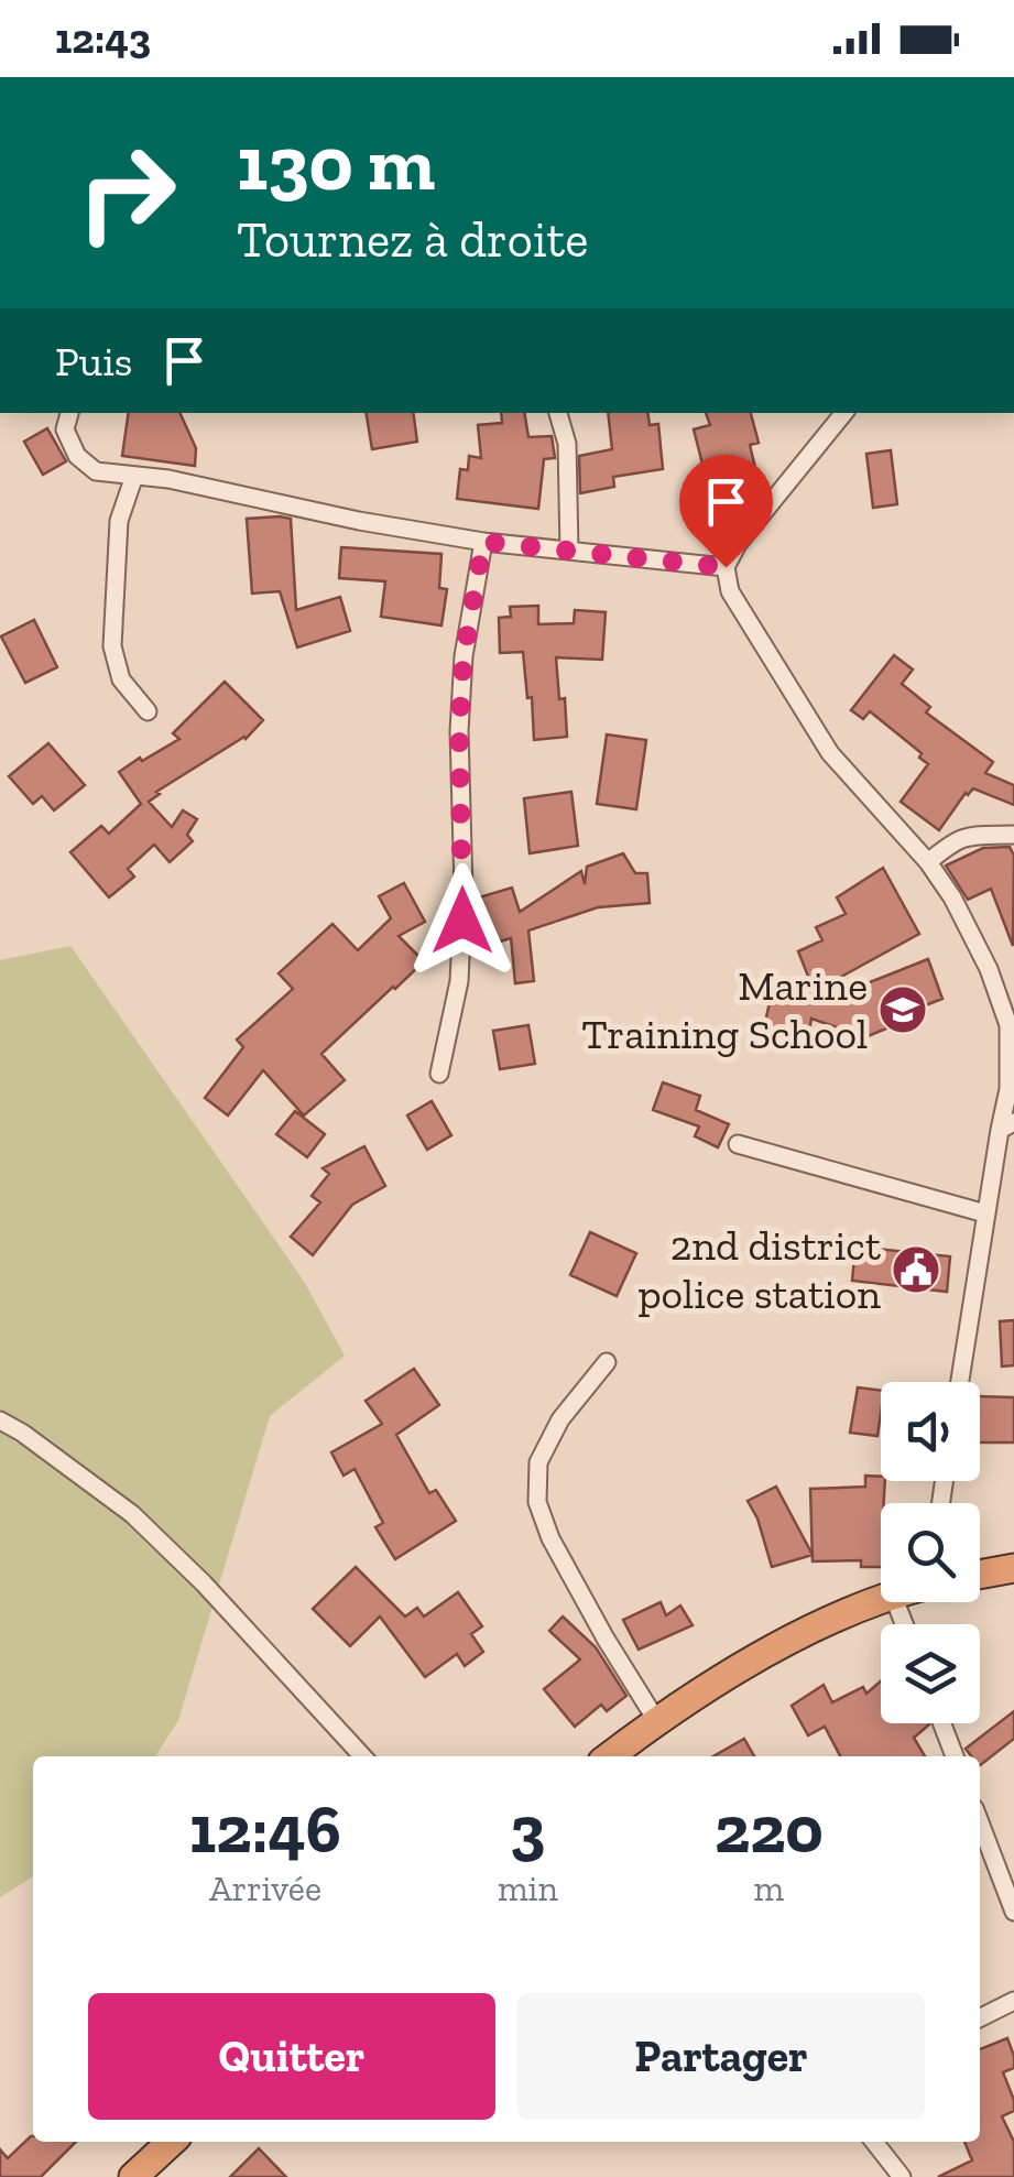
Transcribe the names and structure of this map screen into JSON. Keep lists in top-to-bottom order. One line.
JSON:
{"places":{"school or university":["Marine Training School"],"public building":["2nd district police station"]},"page":{"status":"12:43","turn":["130 m","Tournez à droite"],"then":"Puis","eta":["12:46","Arrivée","3","min","220","m"],"buttons":["Quitter","Partager"]}}
